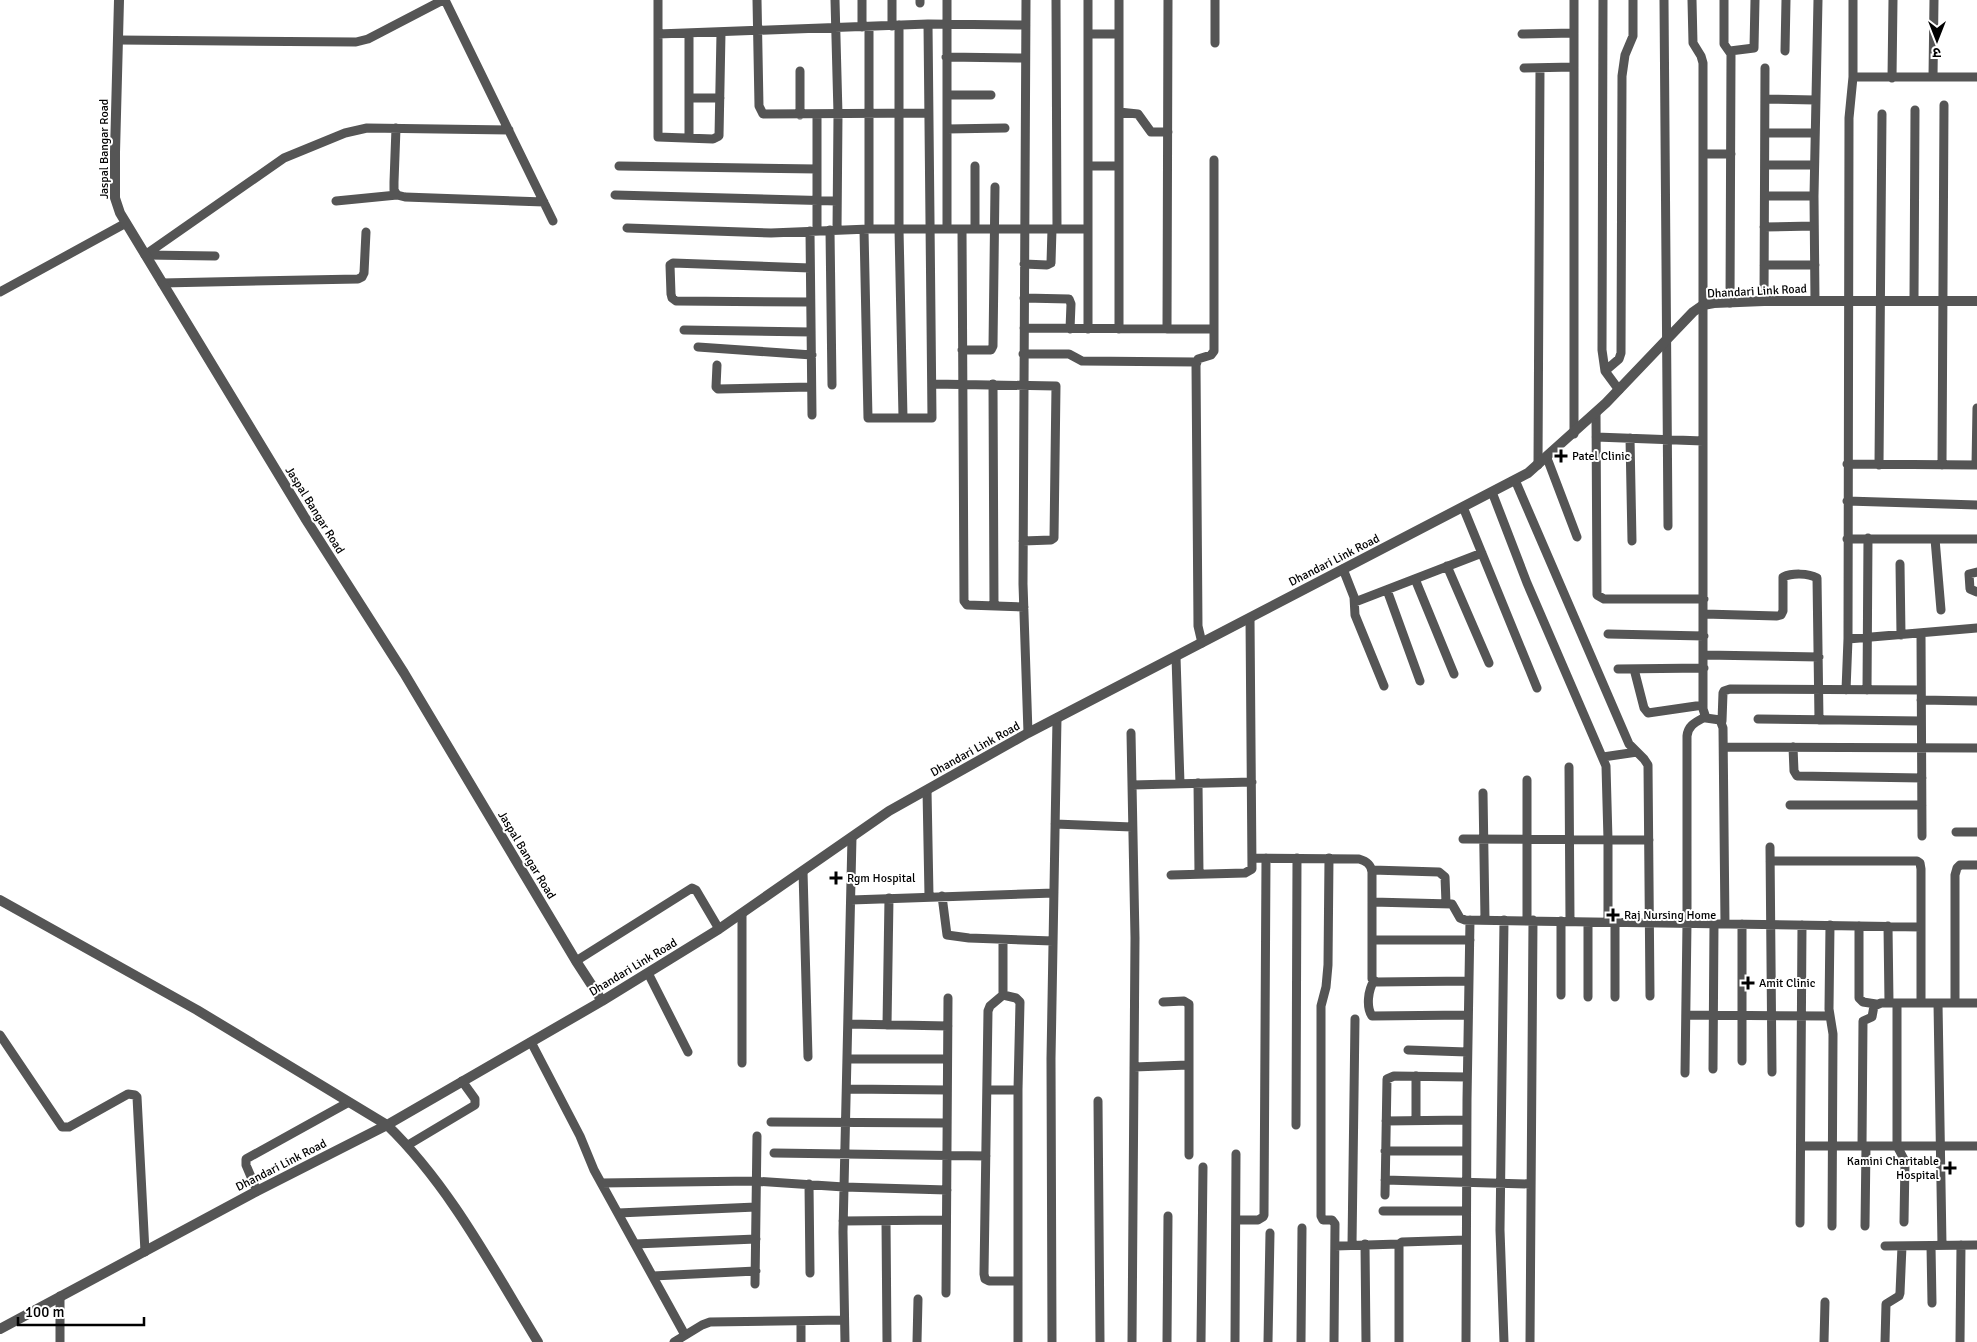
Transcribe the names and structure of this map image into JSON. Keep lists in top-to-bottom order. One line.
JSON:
{"streets":{"street":["Jaspal Bangar Road","Dhandari Link Road"]},"crossings":[["Jaspal Bangar Road","Dhandari Link Road"]],"places":{"health":["Patel Clinic","Rgm Hospital","Raj Nursing Home","Amit Clinic","Kamini Charitable Hospital"]},"scale_bar":"100 m","north":"bottom"}
